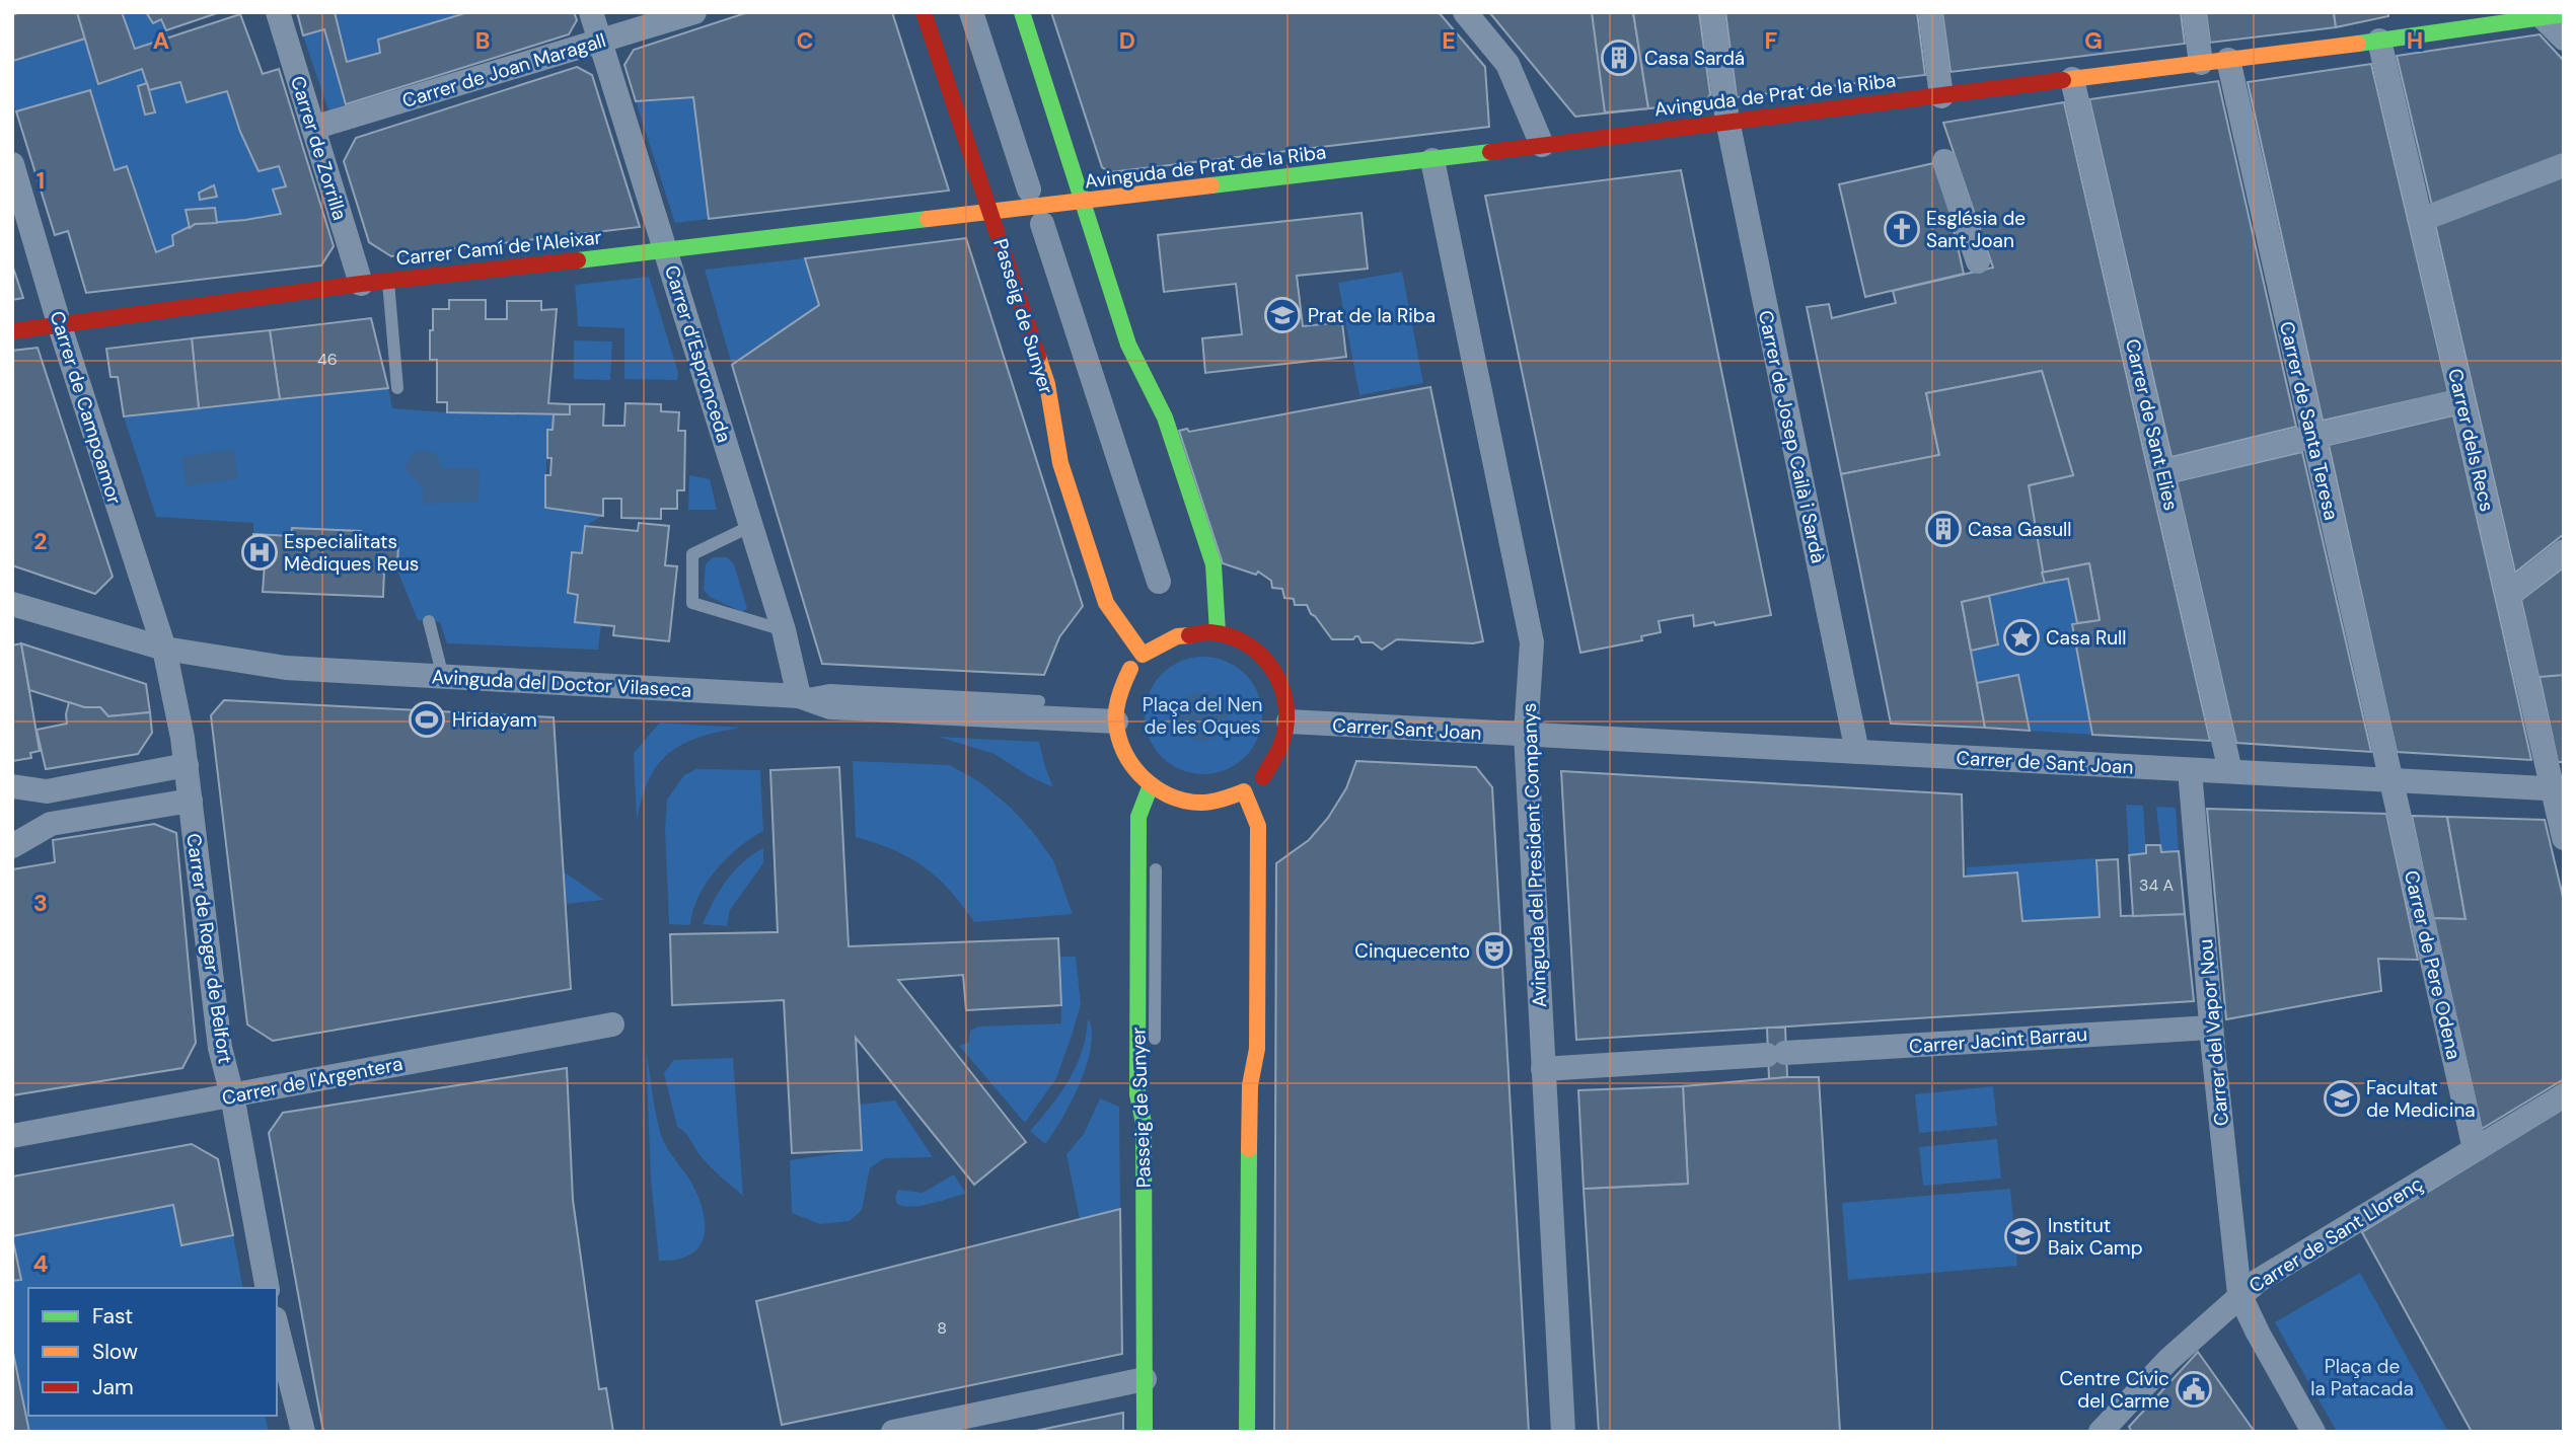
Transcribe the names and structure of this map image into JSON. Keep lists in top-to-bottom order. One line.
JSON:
{"streets":{"street":["Carrer de Joan Maragall","Avinguda de Prat de la Riba","Carrer de Zorrilla","Carrer Camí de l'Aleixar","Passeig de Sunyer","Carrer d’Espronceda","Carrer de Campoamor","Carrer de Santa Teresa","Carrer de Sant Elies","Carrer de Josep Cailà i Sardà","Carrer dels Recs","Avinguda del Doctor Vilaseca","Carrer Sant Joan","Carrer de Sant Joan","Avinguda del President Companys","Carrer de Roger de Belfort","Carrer de Pere Odena","Carrer del Vapor Nou","Carrer Jacint Barrau","Carrer de l'Argentera","Carrer de Sant Llorenç"]},"crossings":[["Carrer de Joan Maragall","Carrer de Zorrilla"],["Carrer de Joan Maragall","Carrer d’Espronceda"],["Avinguda de Prat de la Riba","Carrer Camí de l'Aleixar"],["Avinguda de Prat de la Riba","Passeig de Sunyer"],["Avinguda de Prat de la Riba","Carrer de Santa Teresa"],["Avinguda de Prat de la Riba","Carrer de Sant Elies"],["Avinguda de Prat de la Riba","Carrer de Josep Cailà i Sardà"],["Avinguda de Prat de la Riba","Carrer dels Recs"],["Avinguda de Prat de la Riba","Avinguda del President Companys"],["Carrer de Zorrilla","Carrer Camí de l'Aleixar"],["Carrer Camí de l'Aleixar","Passeig de Sunyer"],["Carrer Camí de l'Aleixar","Carrer d’Espronceda"],["Carrer Camí de l'Aleixar","Carrer de Campoamor"],["Passeig de Sunyer","Avinguda del Doctor Vilaseca"],["Passeig de Sunyer","Carrer Sant Joan"],["Carrer d’Espronceda","Avinguda del Doctor Vilaseca"],["Carrer de Campoamor","Avinguda del Doctor Vilaseca"],["Carrer de Campoamor","Carrer de Roger de Belfort"],["Carrer de Santa Teresa","Carrer de Sant Joan"],["Carrer de Santa Teresa","Carrer de Pere Odena"],["Carrer de Sant Elies","Carrer de Sant Joan"],["Carrer de Josep Cailà i Sardà","Carrer de Sant Joan"],["Carrer dels Recs","Carrer de Sant Joan"],["Avinguda del Doctor Vilaseca","Carrer Sant Joan"],["Avinguda del Doctor Vilaseca","Carrer de Roger de Belfort"],["Carrer Sant Joan","Carrer de Sant Joan"],["Carrer Sant Joan","Avinguda del President Companys"],["Carrer de Sant Joan","Avinguda del President Companys"],["Carrer de Sant Joan","Carrer de Pere Odena"],["Carrer de Sant Joan","Carrer del Vapor Nou"],["Avinguda del President Companys","Carrer Jacint Barrau"],["Carrer de Roger de Belfort","Carrer de l'Argentera"],["Carrer de Pere Odena","Carrer de Sant Llorenç"],["Carrer del Vapor Nou","Carrer Jacint Barrau"],["Carrer del Vapor Nou","Carrer de Sant Llorenç"]],"parks":["Plaça del Nen de les Oques","Plaça de la Patacada"],"places":{"building":["Casa Sardá","Casa Gasull"],"church":["Església de Sant Joan"],"school or university":["Prat de la Riba","Facultat de Medicina","Institut Baix Camp"],"hospital":["Especialitats Mèdiques Reus"],"place":["Casa Rull"],"sports":["Hridayam"],"theatre":["Cinquecento"],"public building":["Centre Cívic del Carme"]},"house_numbers":["46","34 A","8"],"legend":["Fast","Slow","Jam"],"grid":{"columns":["A","B","C","D","E","F","G","H"],"rows":["1","2","3","4"]}}
